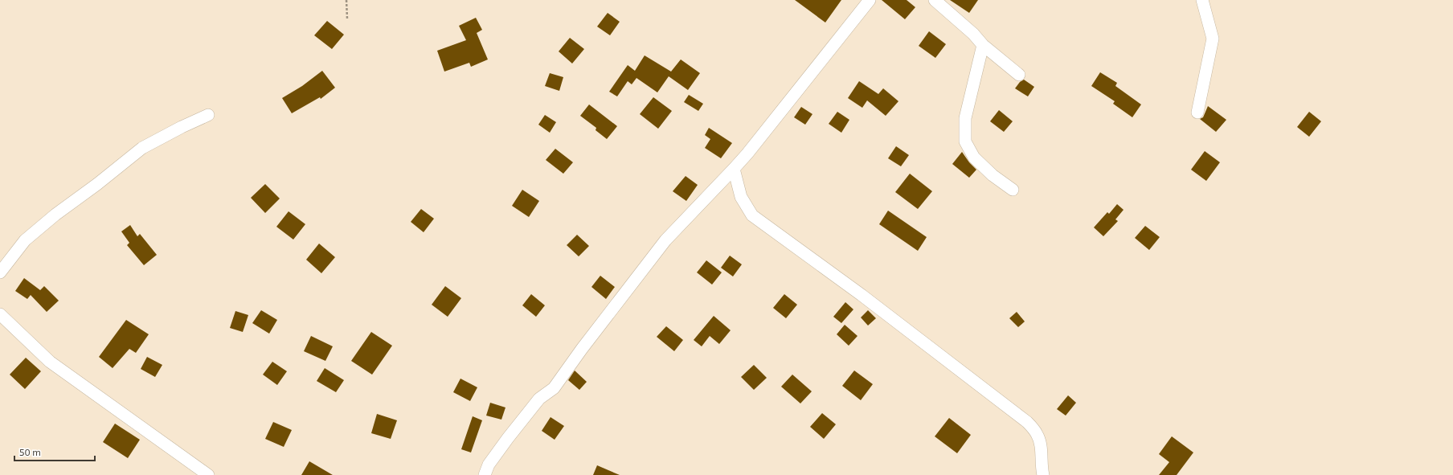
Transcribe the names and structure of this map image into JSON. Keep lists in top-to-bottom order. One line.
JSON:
{"scale_bar":"50 m"}
